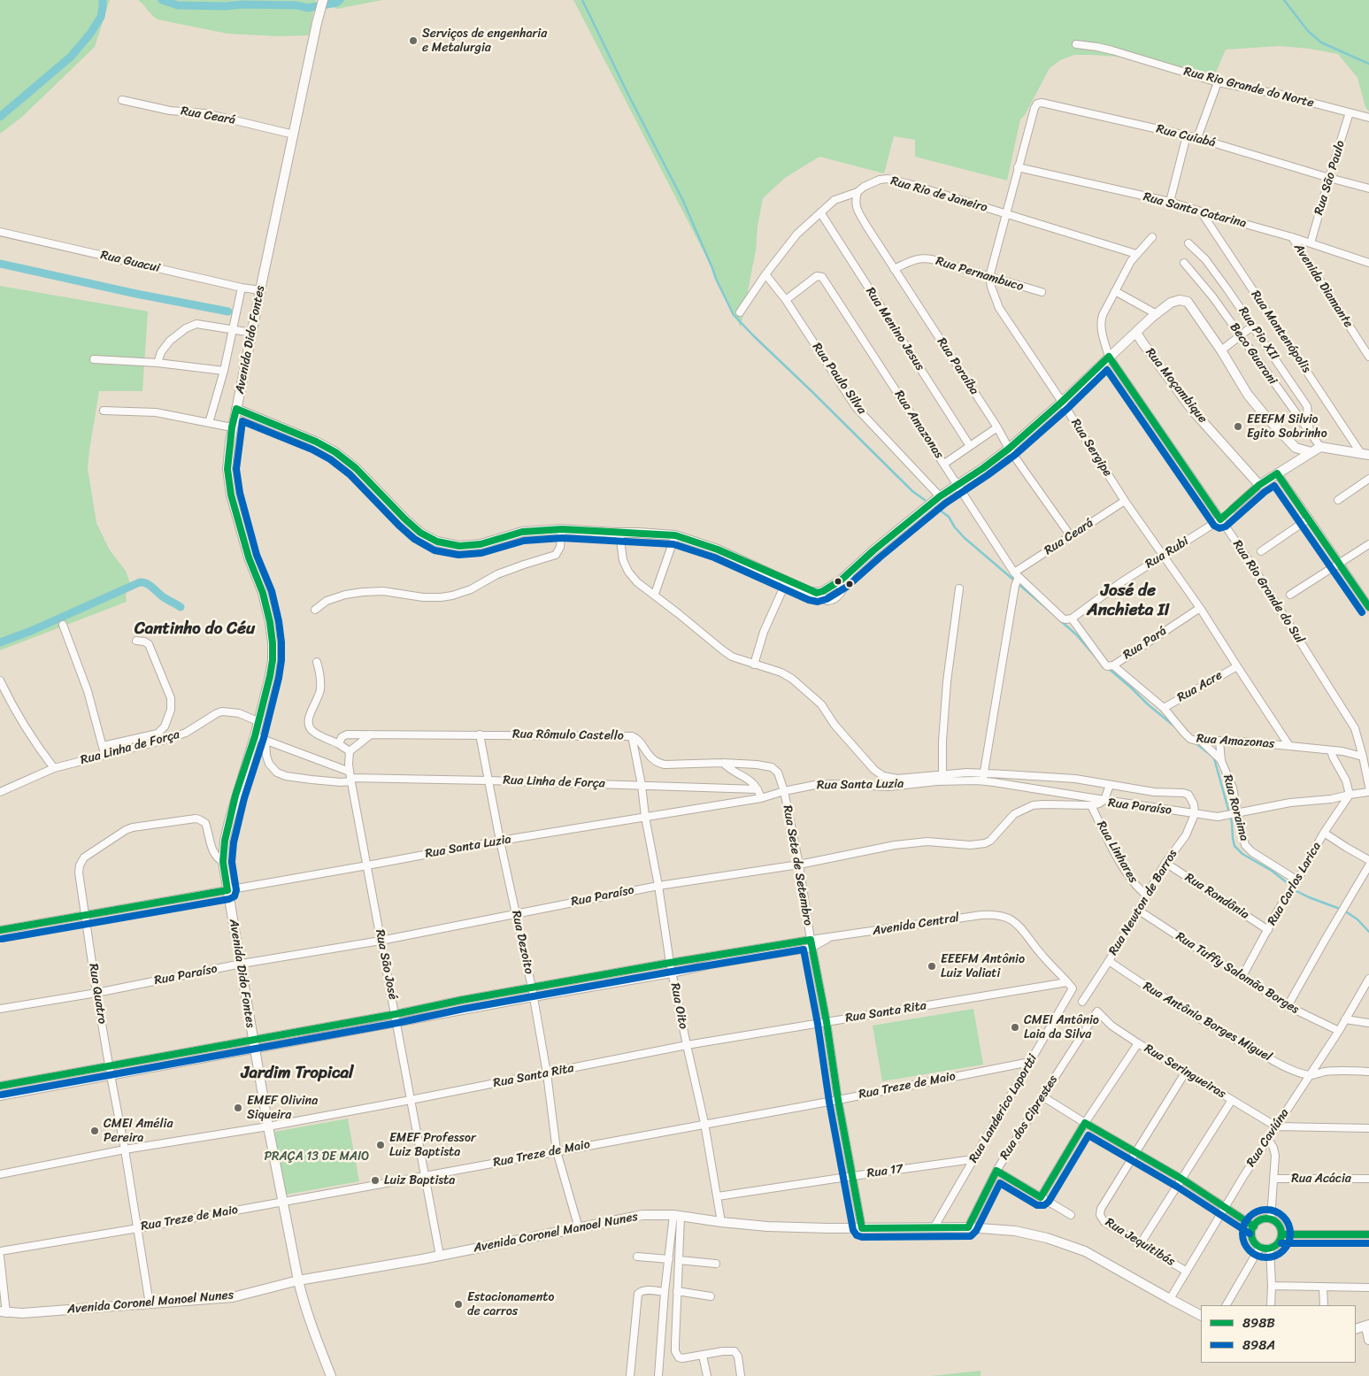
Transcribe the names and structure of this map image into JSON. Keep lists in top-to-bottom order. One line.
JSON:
{"streets":{"street":["Rua Rio Grande do Norte","Rua Ceará","Rua Cuiabá","Rua São Paulo","Rua Rio de Janeiro","Rua Santa Catarina","Rua Guacui","Rua Pernambuco","Avenida Diamante","Rua Menino Jesus","Rua Mantenópolis","Rua Pio XII","Avenida Dido Fontes","Beco Guarani","Rua Paraíba","Rua Paulo Silva","Rua Moçambique","Rua Amazonas","Rua Sergipe","Rua Rubi","Rua Rio Grande do Sul","Rua Pará","Rua Acre","Rua Rômulo Castello","Rua Linha de Força","Rua Santa Luzia","Rua Paraíso","Rua Roraima","Rua Linhares","Rua Sete de Setembro","Rua Carlos Larica","Rua Rondônia","Rua Newton de Barros","Avenida Central","Rua Dezoito","Rua São José","Rua Tuffy Salomão Borges","Rua Quatro","Rua Oito","Rua Santa Rita","Rua Antônio Borges Miguel","Rua Seringueiras","Rua Treze de Maio","Rua Landerico Laportti","Rua dos Ciprestes","Rua Caviúna","Rua 17","Rua Acácia","Avenida Coronel Manoel Nunes","Rua Jequitibás"]},"crossings":[["Rua Rio Grande do Norte","Rua São Paulo"],["Rua Ceará","Avenida Dido Fontes"],["Rua Ceará","Rua Paraíba"],["Rua Ceará","Rua Amazonas"],["Rua Ceará","Rua Sergipe"],["Rua Cuiabá","Rua São Paulo"],["Rua Cuiabá","Rua Santa Catarina"],["Rua São Paulo","Rua Santa Catarina"],["Rua Rio de Janeiro","Rua Menino Jesus"],["Rua Rio de Janeiro","Rua Paraíba"],["Rua Rio de Janeiro","Rua Paulo Silva"],["Rua Rio de Janeiro","Rua Rio Grande do Sul"],["Rua Santa Catarina","Avenida Diamante"],["Rua Santa Catarina","Rua Mantenópolis"],["Rua Guacui","Avenida Dido Fontes"],["Rua Pernambuco","Rua Paraíba"],["Rua Pernambuco","Rua Sergipe"],["Rua Pio XII","Beco Guarani"],["Avenida Dido Fontes","Rua Linha de Força"],["Avenida Dido Fontes","Rua Santa Luzia"],["Avenida Dido Fontes","Rua Paraíso"],["Avenida Dido Fontes","Avenida Central"],["Avenida Dido Fontes","Rua Quatro"],["Avenida Dido Fontes","Rua Santa Rita"],["Avenida Dido Fontes","Rua Treze de Maio"],["Avenida Dido Fontes","Avenida Coronel Manoel Nunes"],["Rua Paulo Silva","Rua Amazonas"],["Rua Amazonas","Rua Sergipe"],["Rua Amazonas","Rua Rubi"],["Rua Amazonas","Rua Rio Grande do Sul"],["Rua Amazonas","Rua Pará"],["Rua Amazonas","Rua Acre"],["Rua Amazonas","Rua Roraima"],["Rua Sergipe","Rua Rubi"],["Rua Sergipe","Rua Pará"],["Rua Sergipe","Rua Acre"],["Rua Rubi","Rua Rio Grande do Sul"],["Rua Rômulo Castello","Rua Santa Luzia"],["Rua Rômulo Castello","Rua Sete de Setembro"],["Rua Rômulo Castello","Rua Dezoito"],["Rua Rômulo Castello","Rua Oito"],["Rua Linha de Força","Rua Dezoito"],["Rua Linha de Força","Rua São José"],["Rua Linha de Força","Rua Oito"],["Rua Santa Luzia","Rua Paraíso"],["Rua Santa Luzia","Rua Sete de Setembro"],["Rua Santa Luzia","Rua Dezoito"],["Rua Santa Luzia","Rua São José"],["Rua Santa Luzia","Rua Quatro"],["Rua Santa Luzia","Rua Oito"],["Rua Paraíso","Rua Roraima"],["Rua Paraíso","Rua Linhares"],["Rua Paraíso","Rua Sete de Setembro"],["Rua Paraíso","Rua Carlos Larica"],["Rua Paraíso","Rua Newton de Barros"],["Rua Paraíso","Rua Dezoito"],["Rua Paraíso","Rua São José"],["Rua Paraíso","Rua Quatro"],["Rua Paraíso","Rua Oito"],["Rua Roraima","Rua Carlos Larica"],["Rua Linhares","Rua Newton de Barros"],["Rua Sete de Setembro","Avenida Central"],["Rua Sete de Setembro","Rua Santa Rita"],["Rua Sete de Setembro","Rua Treze de Maio"],["Rua Sete de Setembro","Rua 17"],["Rua Sete de Setembro","Avenida Coronel Manoel Nunes"],["Rua Carlos Larica","Rua Rondônia"],["Rua Carlos Larica","Rua Tuffy Salomão Borges"],["Rua Rondônia","Rua Newton de Barros"],["Rua Newton de Barros","Rua Tuffy Salomão Borges"],["Rua Newton de Barros","Rua Antônio Borges Miguel"],["Avenida Central","Rua Dezoito"],["Avenida Central","Rua São José"],["Avenida Central","Rua Quatro"],["Avenida Central","Rua Oito"],["Avenida Central","Rua Santa Rita"],["Avenida Central","Rua Landerico Laportti"],["Rua Dezoito","Rua Santa Rita"],["Rua Dezoito","Rua Treze de Maio"],["Rua Dezoito","Avenida Coronel Manoel Nunes"],["Rua São José","Rua Santa Rita"],["Rua São José","Rua Treze de Maio"],["Rua São José","Avenida Coronel Manoel Nunes"],["Rua Tuffy Salomão Borges","Rua Caviúna"],["Rua Quatro","Rua Santa Rita"],["Rua Quatro","Rua Treze de Maio"],["Rua Quatro","Avenida Coronel Manoel Nunes"],["Rua Oito","Rua Santa Rita"],["Rua Oito","Rua Treze de Maio"],["Rua Oito","Rua 17"],["Rua Oito","Avenida Coronel Manoel Nunes"],["Rua Santa Rita","Rua Landerico Laportti"],["Rua Antônio Borges Miguel","Rua Caviúna"],["Rua Seringueiras","Rua dos Ciprestes"],["Rua Seringueiras","Rua Caviúna"],["Rua Treze de Maio","Rua Landerico Laportti"],["Rua Landerico Laportti","Rua 17"],["Rua Landerico Laportti","Avenida Coronel Manoel Nunes"],["Rua dos Ciprestes","Avenida Coronel Manoel Nunes"],["Rua Caviúna","Avenida Coronel Manoel Nunes"],["Rua Caviúna","Rua Jequitibás"]],"districts":["José de Anchieta II","Cantinho do Céu","Jardim Tropical"],"parks":["PRAÇA 13 DE MAIO"],"places":["Serviços de engenharia e Metalurgia","EEEFM Silvio Egito Sobrinho","EEEFM Antônio Luiz Valiati","CMEI Antônio Laia da Silva","EMEF Olivina Siqueira","CMEI Amélia Pereira","EMEF Professor Luiz Baptista","Luiz Baptista","Estacionamento de carros"],"lines":["transit line 898B","transit line 898A"],"legend":["898B","898A"]}
